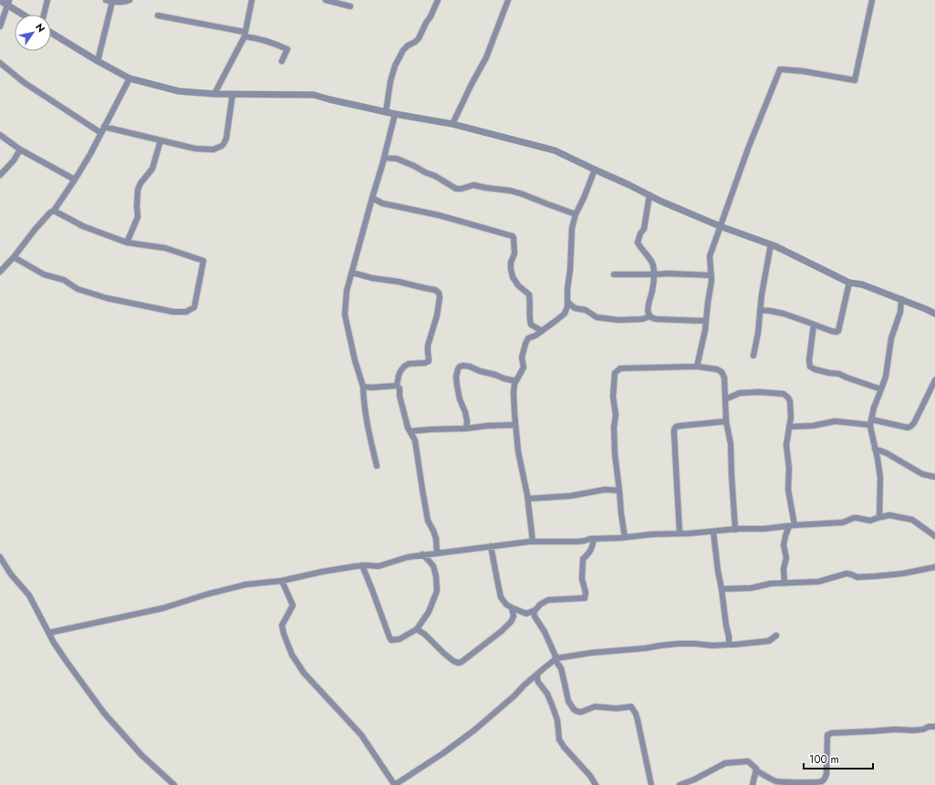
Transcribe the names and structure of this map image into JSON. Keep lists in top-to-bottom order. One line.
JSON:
{"scale_bar":"100 m","north":"top right"}
